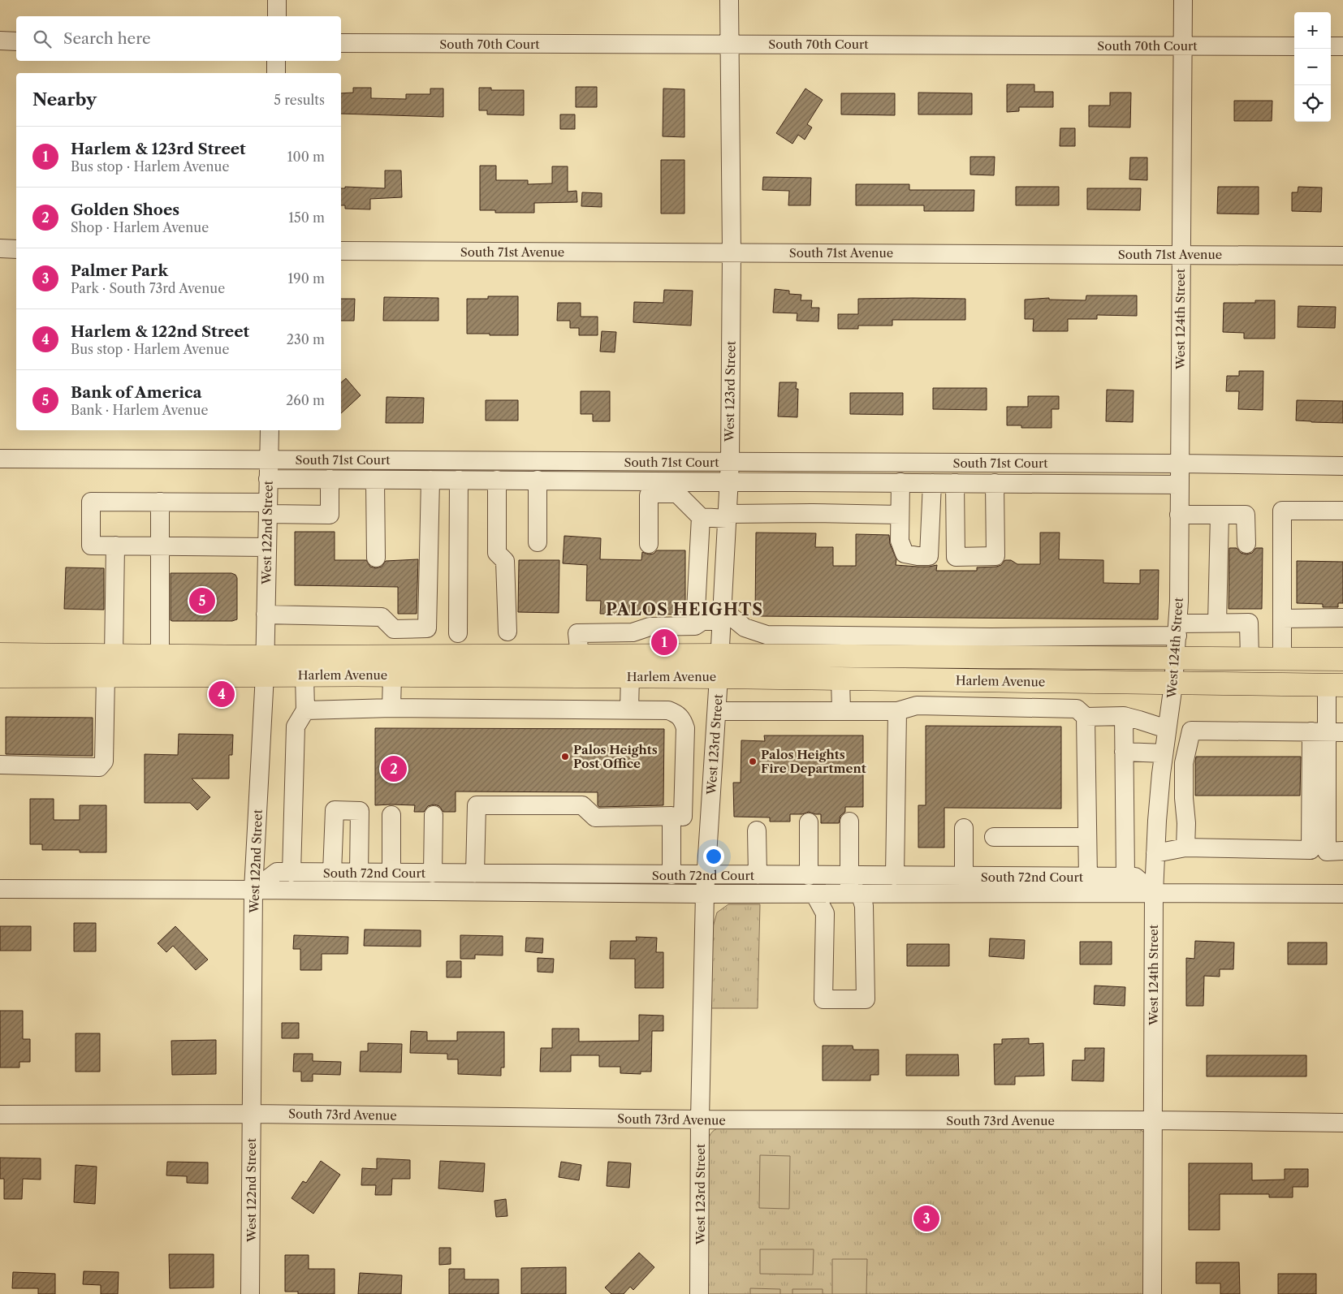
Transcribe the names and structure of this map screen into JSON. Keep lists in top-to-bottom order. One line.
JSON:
{"streets":{"main road":["Harlem Avenue"],"street":["South 70th Court","South 71st Avenue","West 124th Street","West 123rd Street","South 71st Court","West 122nd Street","South 72nd Court","South 73rd Avenue"]},"crossings":[["South 70th Court","West 124th Street"],["South 70th Court","West 123rd Street"],["South 71st Avenue","West 124th Street"],["South 71st Avenue","West 123rd Street"],["West 124th Street","South 71st Court"],["West 124th Street","Harlem Avenue"],["West 124th Street","South 72nd Court"],["West 124th Street","South 73rd Avenue"],["West 123rd Street","South 71st Court"],["West 123rd Street","Harlem Avenue"],["West 123rd Street","South 72nd Court"],["West 123rd Street","South 73rd Avenue"],["South 71st Court","West 122nd Street"],["West 122nd Street","Harlem Avenue"],["West 122nd Street","South 72nd Court"],["West 122nd Street","South 73rd Avenue"]],"districts":["PALOS HEIGHTS"],"places":["Palos Heights Post Office","Palos Heights Fire Department"],"page":{"map_buttons":["+","−"],"search":"Search here","heading":["Nearby","5 results"],"list":[{"mark":"1","name":"Harlem & 123rd Street","note":"Bus stop · Harlem Avenue","value":"100 m"},{"mark":"2","name":"Golden Shoes","note":"Shop · Harlem Avenue","value":"150 m"},{"mark":"3","name":"Palmer Park","note":"Park · South 73rd Avenue","value":"190 m"},{"mark":"4","name":"Harlem & 122nd Street","note":"Bus stop · Harlem Avenue","value":"230 m"},{"mark":"5","name":"Bank of America","note":"Bank · Harlem Avenue","value":"260 m"}],"pins":["5","1","4","2","3"]}}
